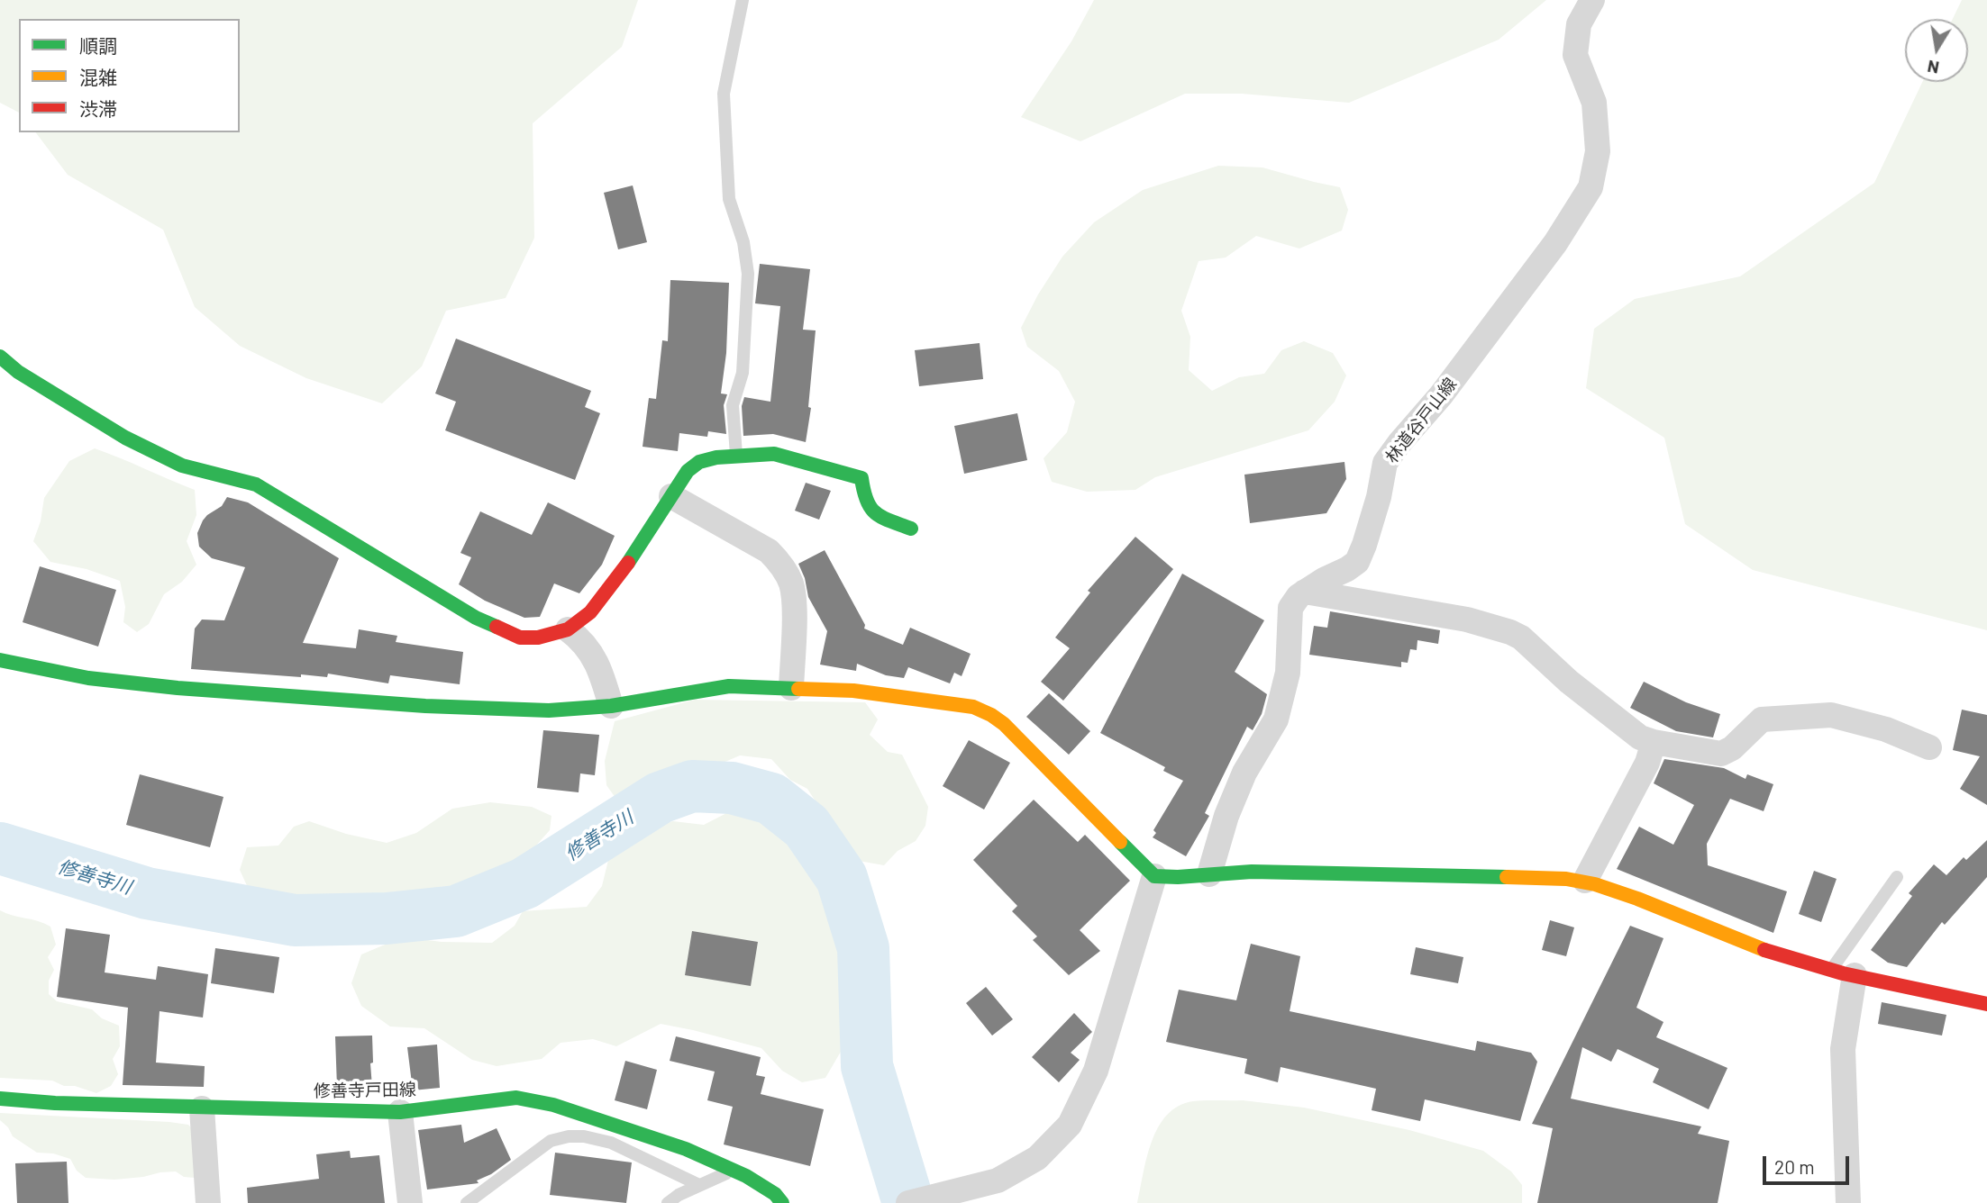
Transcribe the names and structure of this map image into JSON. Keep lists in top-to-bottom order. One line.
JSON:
{"streets":{"street":["林道谷戸山線","修善寺戸田線"]},"water":["修善寺川"],"legend":["順調","混雑","渋滞"],"scale_bar":"20 m","north":"bottom"}
